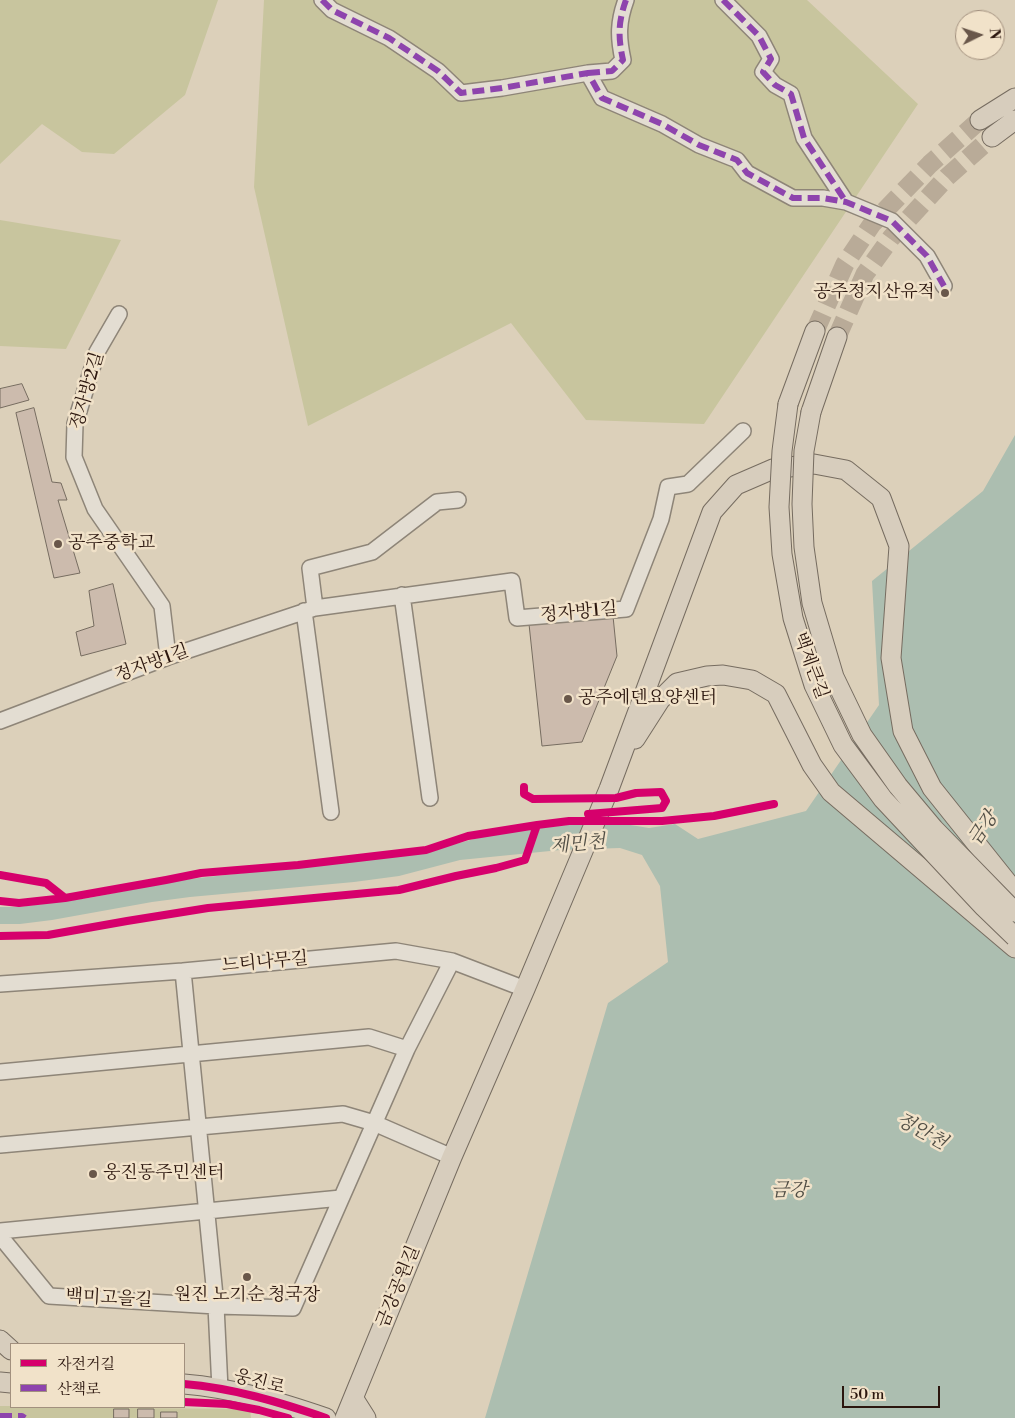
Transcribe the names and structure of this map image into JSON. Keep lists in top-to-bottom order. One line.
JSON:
{"streets":{"main road":["백제큰길","금강공원길","웅진로"],"street":["정자방2길","정자방1길","느티나무길","백미고을길"]},"crossings":[["정자방2길","정자방1길"],["느티나무길","금강공원길"],["느티나무길","백미고을길"]],"water":["금강","제민천","정안천"],"places":["공주정지산유적","공주중학교","공주에덴요양센터","웅진동주민센터","원진 노기순 청국장"],"legend":["자전거길","산책로"],"scale_bar":"50 m","north":"right"}
